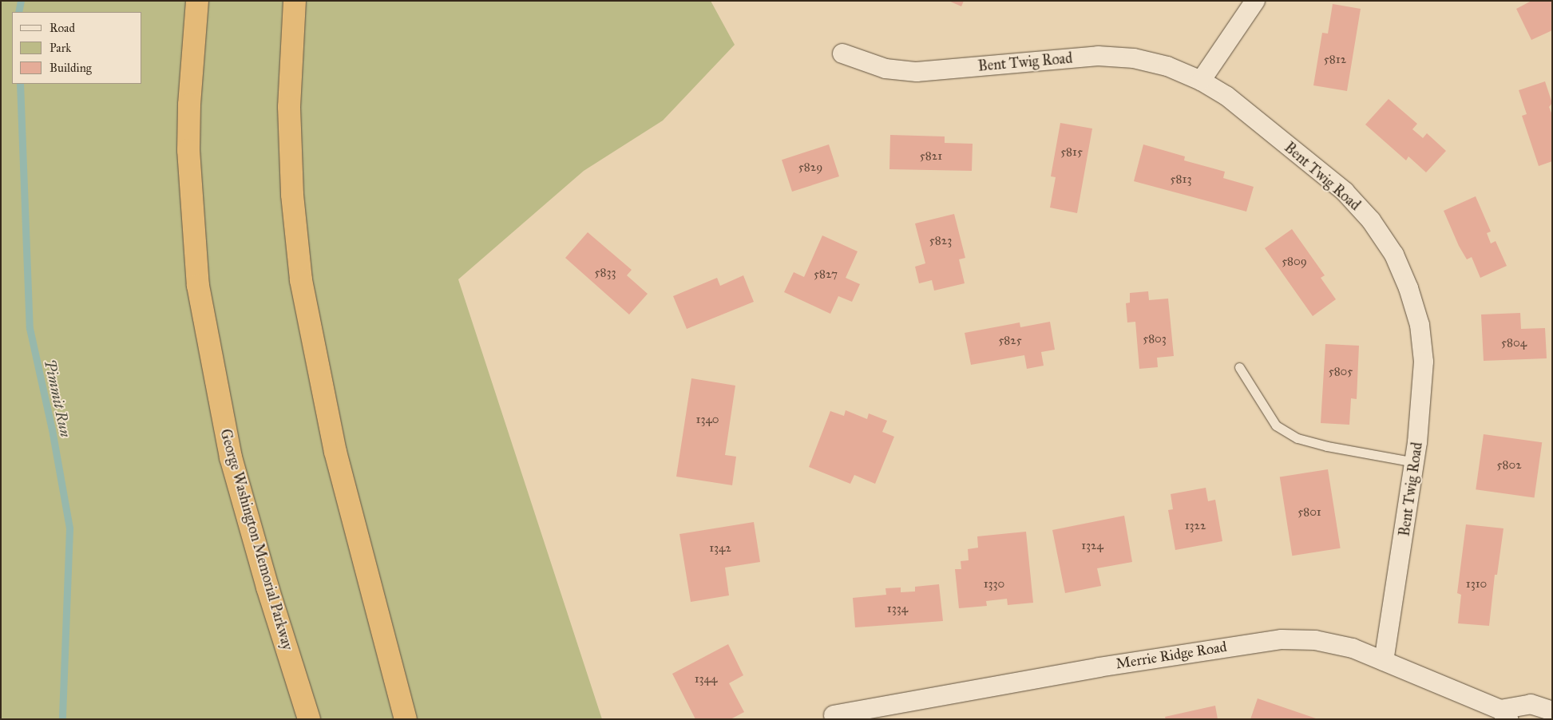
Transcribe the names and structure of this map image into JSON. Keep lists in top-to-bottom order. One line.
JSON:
{"streets":{"highway":["George Washington Memorial Parkway"],"street":["Bent Twig Road","Merrie Ridge Road"]},"crossings":[["Bent Twig Road","Merrie Ridge Road"]],"water":["Pimmit Run"],"house_numbers":["5812","5815","5821","5829","5813","5823","5809","5833","5827","5803","5825","5804","5805","1340","5802","5801","1322","1324","1342","1330","1310","1334","1344"],"legend":["Road","Park","Building"]}
